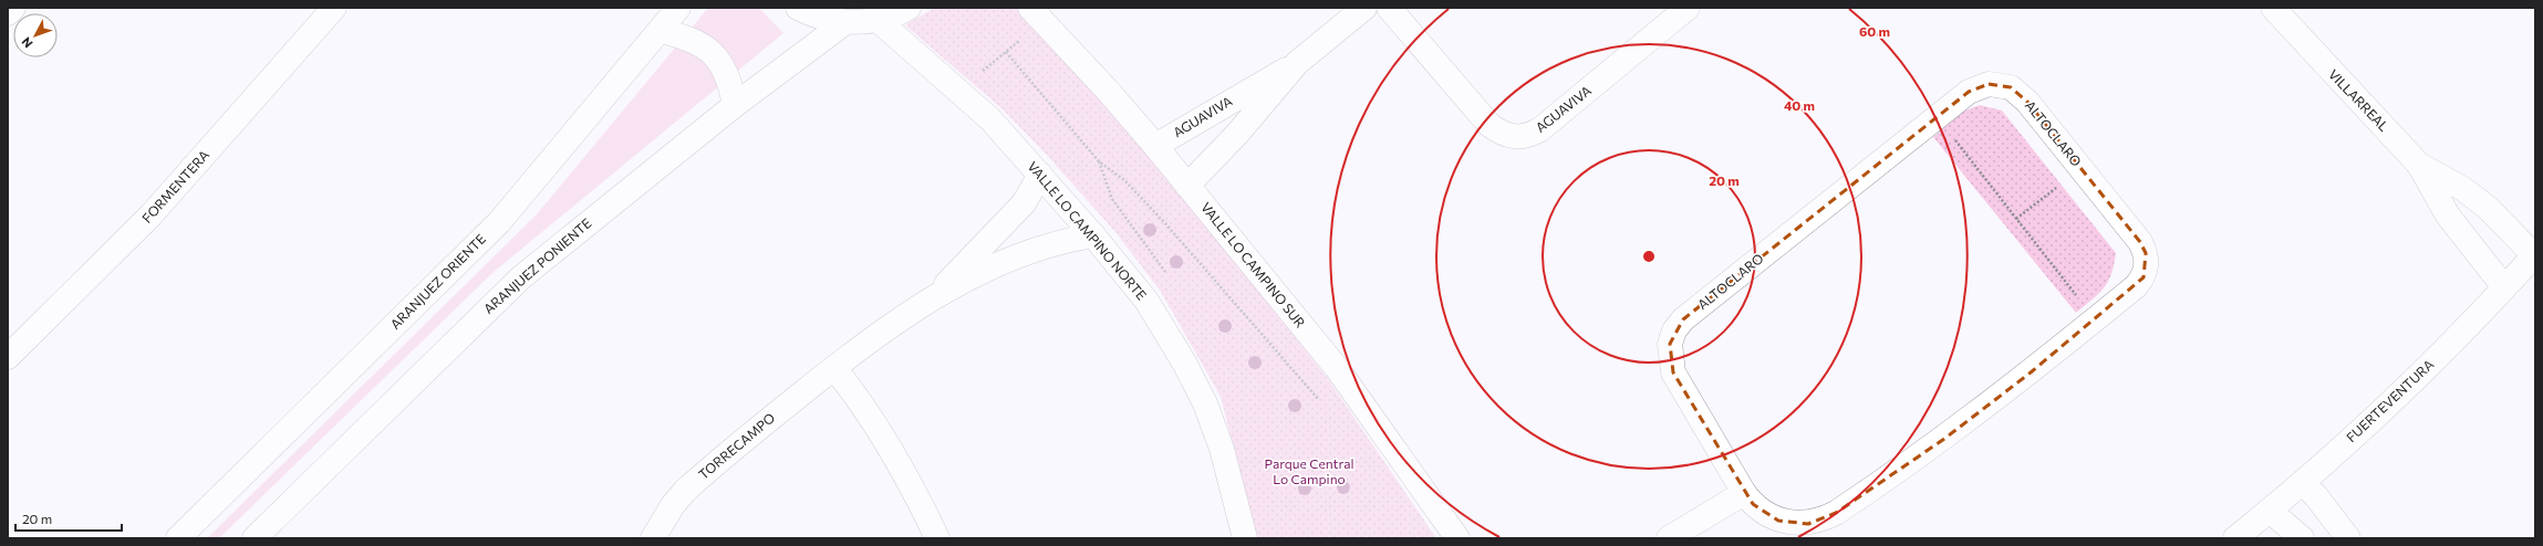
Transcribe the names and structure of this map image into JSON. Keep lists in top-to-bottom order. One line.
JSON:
{"streets":{"street":["VILLARREAL","AGUAVIVA","ALTOCLARO","FORMENTERA","VALLE LO CAMPINO NORTE","VALLE LO CAMPINO SUR","ARANJUEZ PONIENTE","ARANJUEZ ORIENTE","FUERTEVENTURA","TORRECAMPO"]},"crossings":[["VILLARREAL","FUERTEVENTURA"],["AGUAVIVA","VALLE LO CAMPINO SUR"],["VALLE LO CAMPINO NORTE","TORRECAMPO"]],"parks":["Parque Central Lo Campino"],"scale_bar":"20 m","north":"bottom left","rings":["60 m","40 m","20 m"]}
